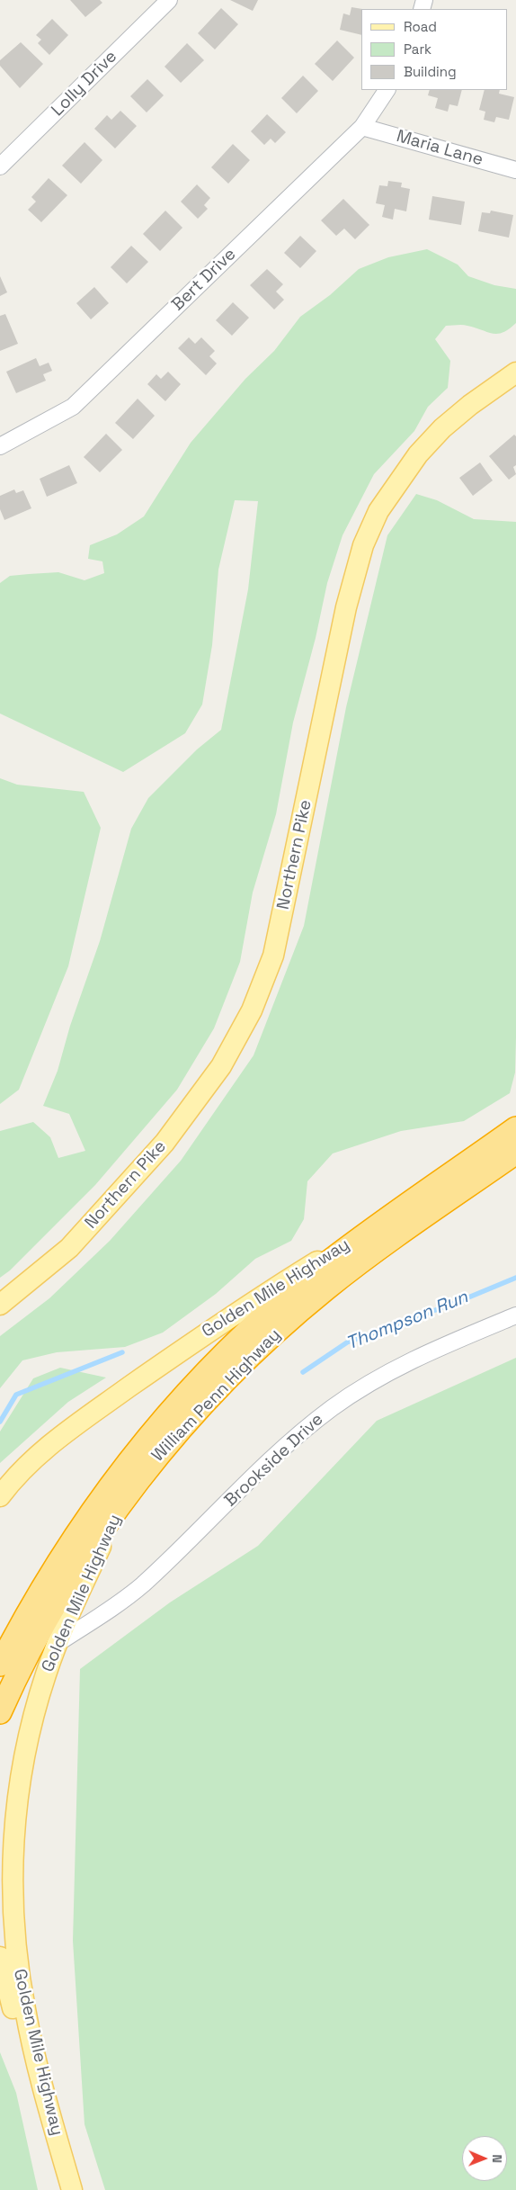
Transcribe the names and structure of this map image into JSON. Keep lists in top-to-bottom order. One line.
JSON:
{"streets":{"highway":["William Penn Highway"],"main road":["Northern Pike","Golden Mile Highway"],"street":["Lolly Drive","Maria Lane","Bert Drive","Brookside Drive"]},"crossings":[["Maria Lane","Bert Drive"],["Golden Mile Highway","William Penn Highway"],["Golden Mile Highway","Brookside Drive"]],"water":["Thompson Run"],"legend":["Road","Park","Building"],"north":"right"}
